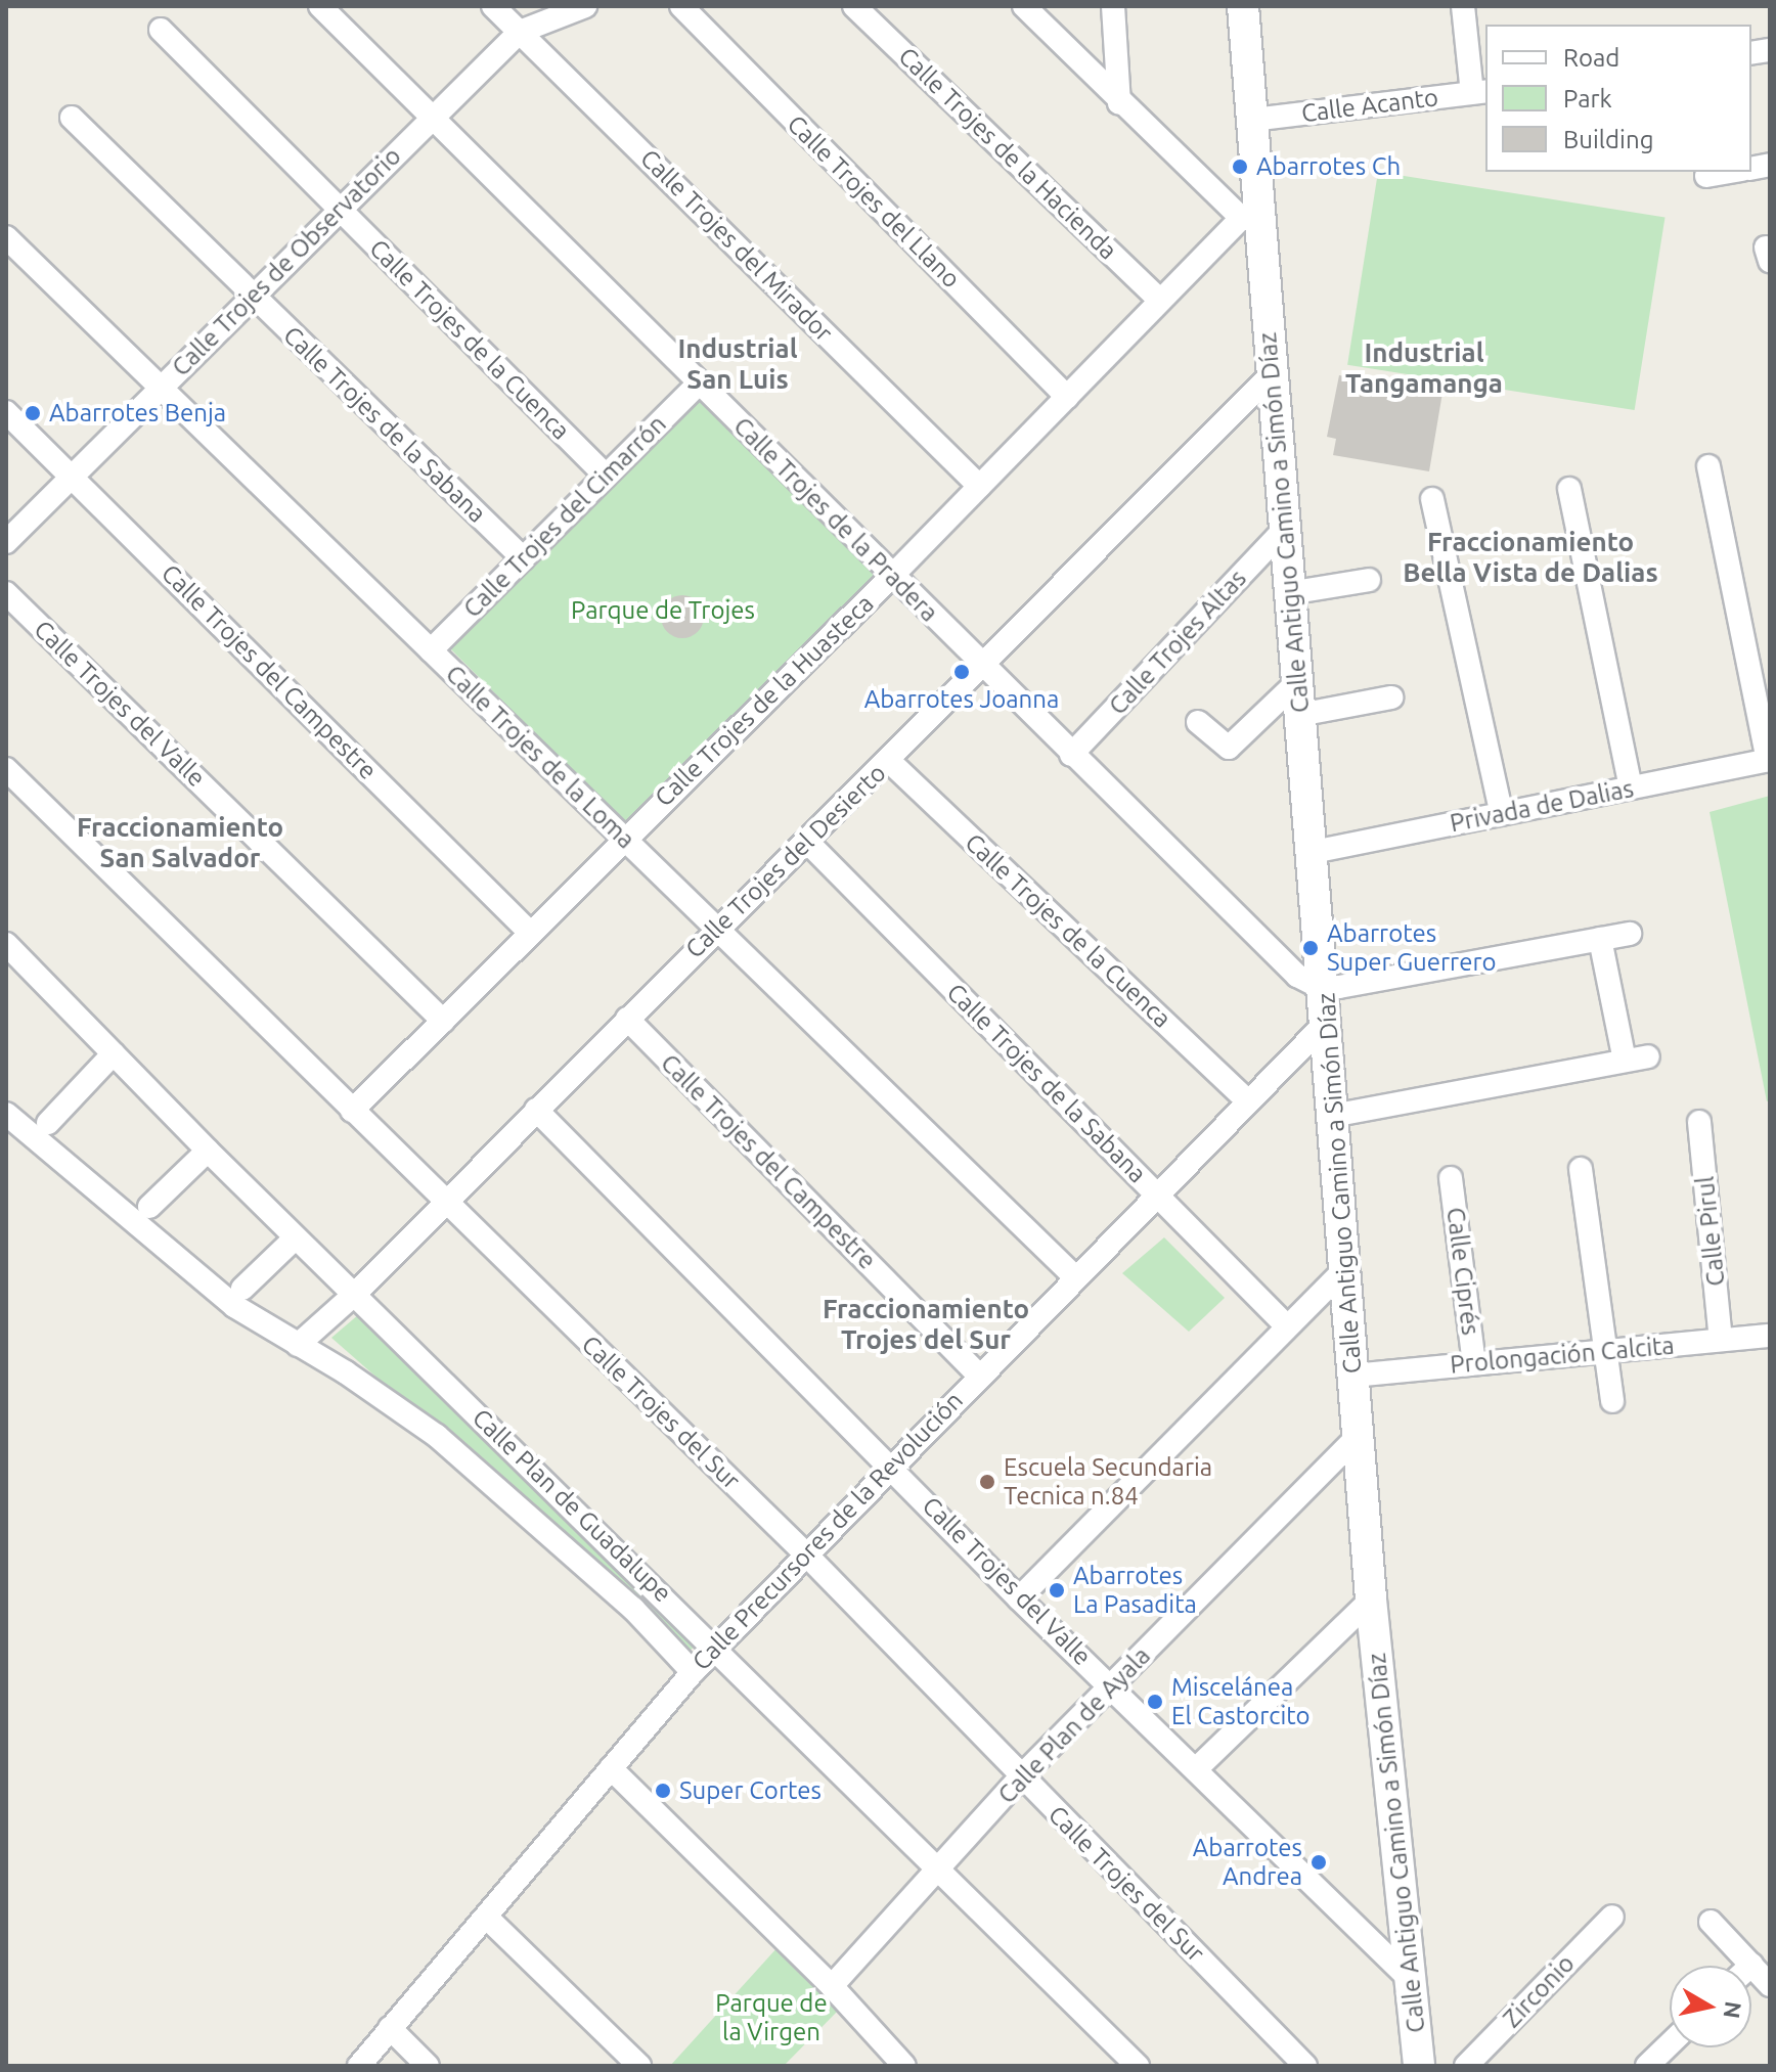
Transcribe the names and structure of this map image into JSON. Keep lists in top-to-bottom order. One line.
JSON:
{"streets":{"main road":["Calle Antiguo Camino a Simón Díaz"],"street":["Calle Acanto","Calle Trojes de la Hacienda","Calle Trojes del Llano","Calle Trojes del Mirador","Calle Trojes de Observatorio","Calle Trojes de la Cuenca","Calle Trojes de la Sabana","Calle Trojes del Cimarrón","Calle Trojes de la Pradera","Calle Trojes Altas","Calle Trojes del Campestre","Calle Trojes de la Huasteca","Calle Trojes del Valle","Calle Trojes de la Loma","Privada de Dalias","Calle Trojes del Desierto","Calle Pirul","Calle Ciprés","Prolongación Calcita","Calle Trojes del Sur","Calle Plan de Guadalupe","Calle Precursores de la Revolución","Calle Plan de Ayala","Zirconio"]},"crossings":[["Calle Acanto","Calle Antiguo Camino a Simón Díaz"],["Calle Trojes de la Hacienda","Calle Trojes de la Huasteca"],["Calle Trojes del Llano","Calle Trojes de la Huasteca"],["Calle Trojes del Mirador","Calle Trojes de Observatorio"],["Calle Trojes del Mirador","Calle Trojes de la Huasteca"],["Calle Trojes de Observatorio","Calle Trojes de la Cuenca"],["Calle Trojes de Observatorio","Calle Trojes de la Sabana"],["Calle Trojes de Observatorio","Calle Trojes de la Pradera"],["Calle Trojes de Observatorio","Calle Trojes del Campestre"],["Calle Trojes de Observatorio","Calle Trojes de la Loma"],["Calle Trojes de la Cuenca","Calle Trojes del Cimarrón"],["Calle Trojes de la Cuenca","Calle Trojes del Desierto"],["Calle Trojes de la Cuenca","Calle Precursores de la Revolución"],["Calle Trojes de la Sabana","Calle Trojes del Cimarrón"],["Calle Trojes de la Sabana","Calle Trojes del Desierto"],["Calle Trojes de la Sabana","Calle Precursores de la Revolución"],["Calle Trojes del Cimarrón","Calle Trojes de la Pradera"],["Calle Trojes del Cimarrón","Calle Trojes de la Loma"],["Calle Trojes de la Pradera","Calle Antiguo Camino a Simón Díaz"],["Calle Trojes de la Pradera","Calle Trojes Altas"],["Calle Trojes de la Pradera","Calle Trojes de la Huasteca"],["Calle Trojes de la Pradera","Calle Trojes del Desierto"],["Calle Antiguo Camino a Simón Díaz","Calle Trojes Altas"],["Calle Antiguo Camino a Simón Díaz","Calle Trojes de la Huasteca"],["Calle Antiguo Camino a Simón Díaz","Calle Trojes del Valle"],["Calle Antiguo Camino a Simón Díaz","Privada de Dalias"],["Calle Antiguo Camino a Simón Díaz","Calle Trojes del Desierto"],["Calle Antiguo Camino a Simón Díaz","Prolongación Calcita"],["Calle Antiguo Camino a Simón Díaz","Calle Precursores de la Revolución"],["Calle Antiguo Camino a Simón Díaz","Calle Plan de Ayala"],["Calle Trojes del Campestre","Calle Trojes de la Huasteca"],["Calle Trojes del Campestre","Calle Trojes del Desierto"],["Calle Trojes del Campestre","Calle Precursores de la Revolución"],["Calle Trojes de la Huasteca","Calle Trojes del Valle"],["Calle Trojes de la Huasteca","Calle Trojes de la Loma"],["Calle Trojes de la Huasteca","Calle Trojes del Sur"],["Calle Trojes del Valle","Calle Trojes del Desierto"],["Calle Trojes del Valle","Calle Precursores de la Revolución"],["Calle Trojes del Valle","Calle Plan de Ayala"],["Calle Trojes de la Loma","Calle Trojes del Desierto"],["Calle Trojes de la Loma","Calle Precursores de la Revolución"],["Calle Trojes del Desierto","Calle Trojes del Sur"],["Calle Trojes del Desierto","Calle Plan de Guadalupe"],["Calle Pirul","Prolongación Calcita"],["Calle Ciprés","Prolongación Calcita"],["Calle Trojes del Sur","Calle Precursores de la Revolución"],["Calle Trojes del Sur","Calle Plan de Ayala"],["Calle Plan de Guadalupe","Calle Precursores de la Revolución"],["Calle Plan de Guadalupe","Calle Plan de Ayala"]],"districts":["Industrial San Luis","Industrial Tangamanga","Fraccionamiento Bella Vista de Dalias","Fraccionamiento San Salvador","Fraccionamiento Trojes del Sur"],"parks":["Parque de Trojes","Parque de la Virgen"],"places":["Abarrotes Ch","Abarrotes Benja","Abarrotes Joanna","Abarrotes Super Guerrero","Escuela Secundaria Tecnica n.84","Abarrotes La Pasadita","Miscelánea El Castorcito","Super Cortes","Abarrotes Andrea"],"legend":["Road","Park","Building"],"north":"right"}
